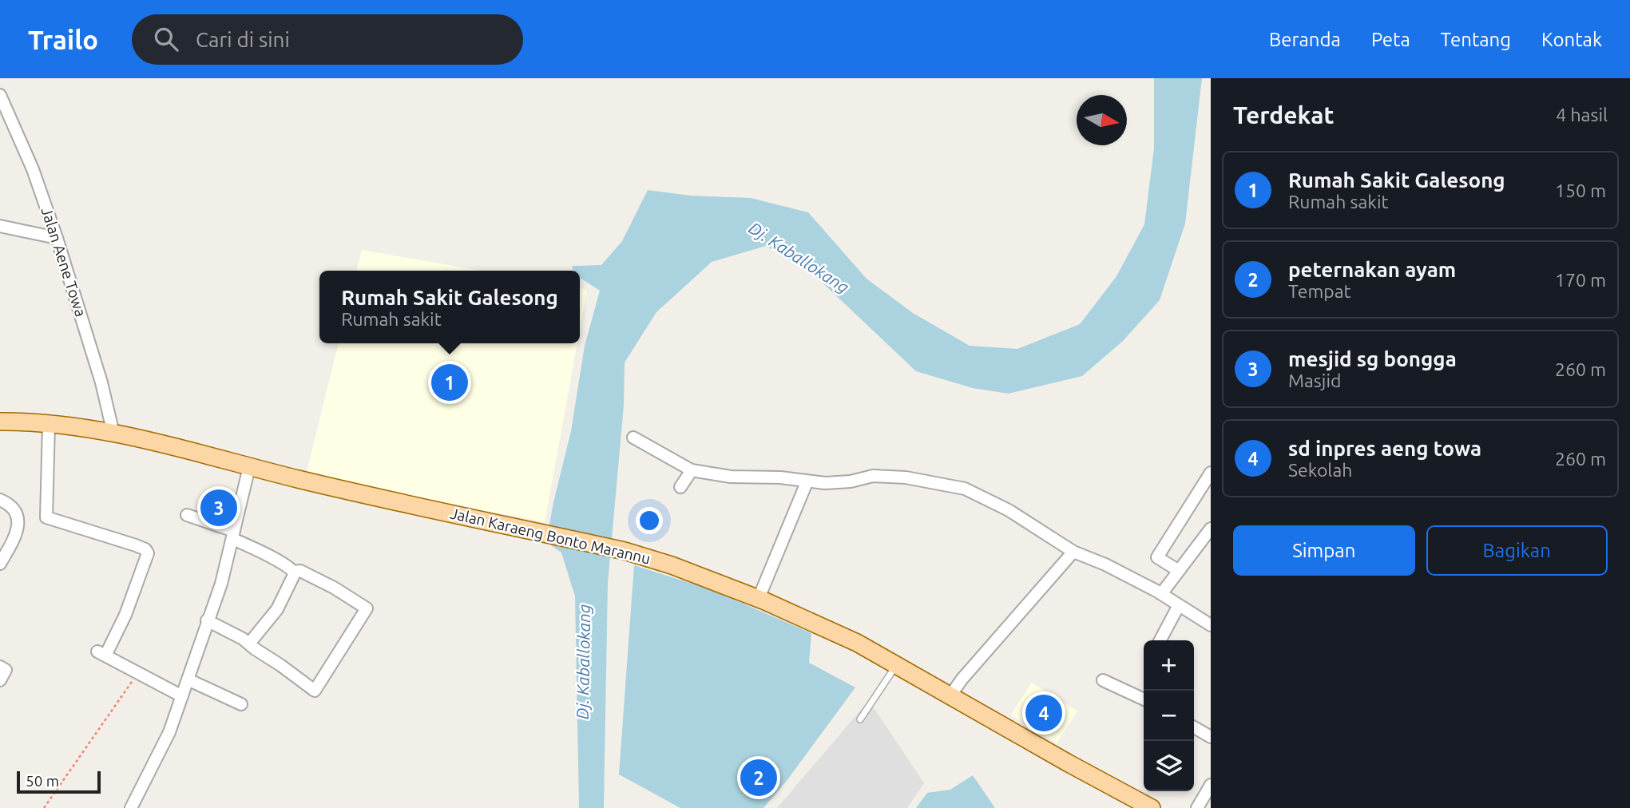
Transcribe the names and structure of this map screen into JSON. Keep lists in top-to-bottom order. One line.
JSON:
{"streets":{"main road":["Jalan Karaeng Bonto Marannu"],"street":["Jalan Aene Towa"]},"crossings":[["Jalan Aene Towa","Jalan Karaeng Bonto Marannu"]],"water":["Dj. Kaballokang"],"scale_bar":"50 m","north":"right","page":{"header":"Trailo","search":"Cari di sini","nav":["Beranda","Peta","Tentang","Kontak"],"heading":["Terdekat","4 hasil"],"list":[{"mark":"1","name":"Rumah Sakit Galesong","note":"Rumah sakit","value":"150 m"},{"mark":"2","name":"peternakan ayam","note":"Tempat","value":"170 m"},{"mark":"3","name":"mesjid sg bongga","note":"Masjid","value":"260 m"},{"mark":"4","name":"sd inpres aeng towa","note":"Sekolah","value":"260 m"}],"popup":["Rumah Sakit Galesong","Rumah sakit"],"pins":["1","3","4","2"],"buttons":["Simpan","Bagikan"],"map_buttons":["+","−"],"scale":"50 m"}}
